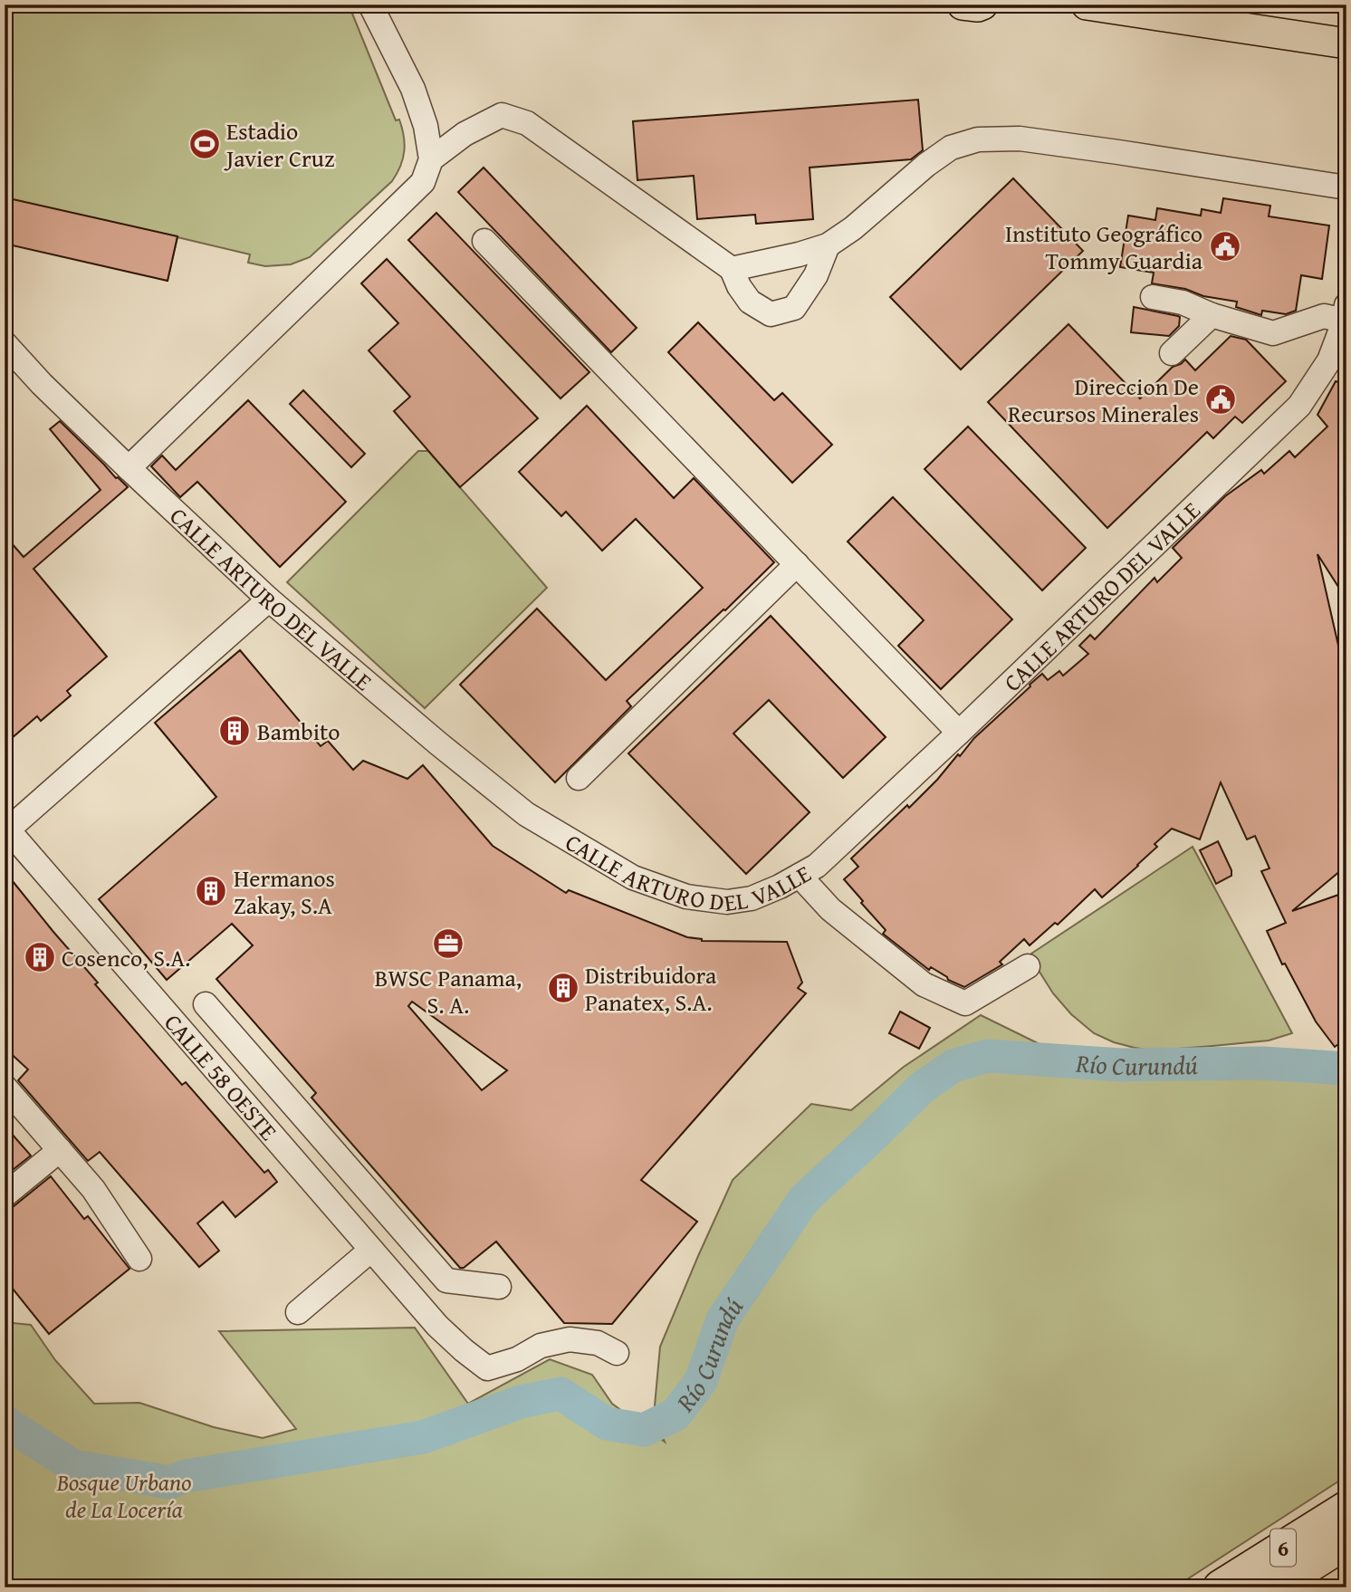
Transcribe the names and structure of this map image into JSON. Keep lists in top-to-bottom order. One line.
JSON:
{"streets":{"highway":["6"],"street":["CALLE ARTURO DEL VALLE","CALLE 58 OESTE"]},"water":["Río Curundú"],"parks":["Bosque Urbano de La Locería"],"places":{"sports":["Estadio Javier Cruz"],"public building":["Instituto Geográfico Tommy Guardia","Direccion De Recursos Minerales"],"building":["Bambito","Hermanos Zakay, S.A","Cosenco, S.A.","Distribuidora Panatex, S.A."],"office":["BWSC Panama, S. A."]}}
